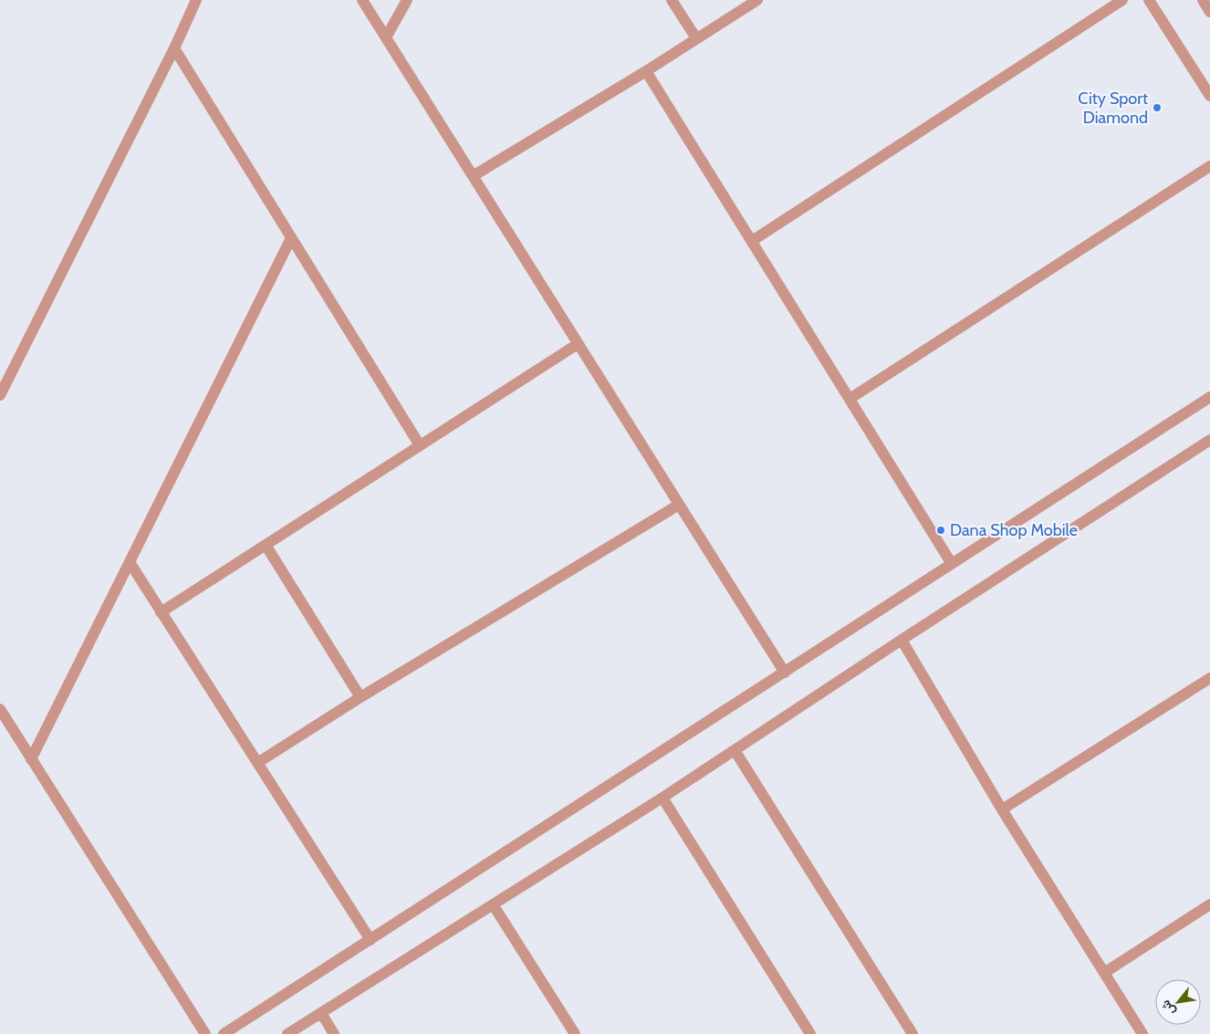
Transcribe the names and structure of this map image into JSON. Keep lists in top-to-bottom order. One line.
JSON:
{"places":["City Sport Diamond","Dana Shop Mobile"],"north":"bottom left"}
